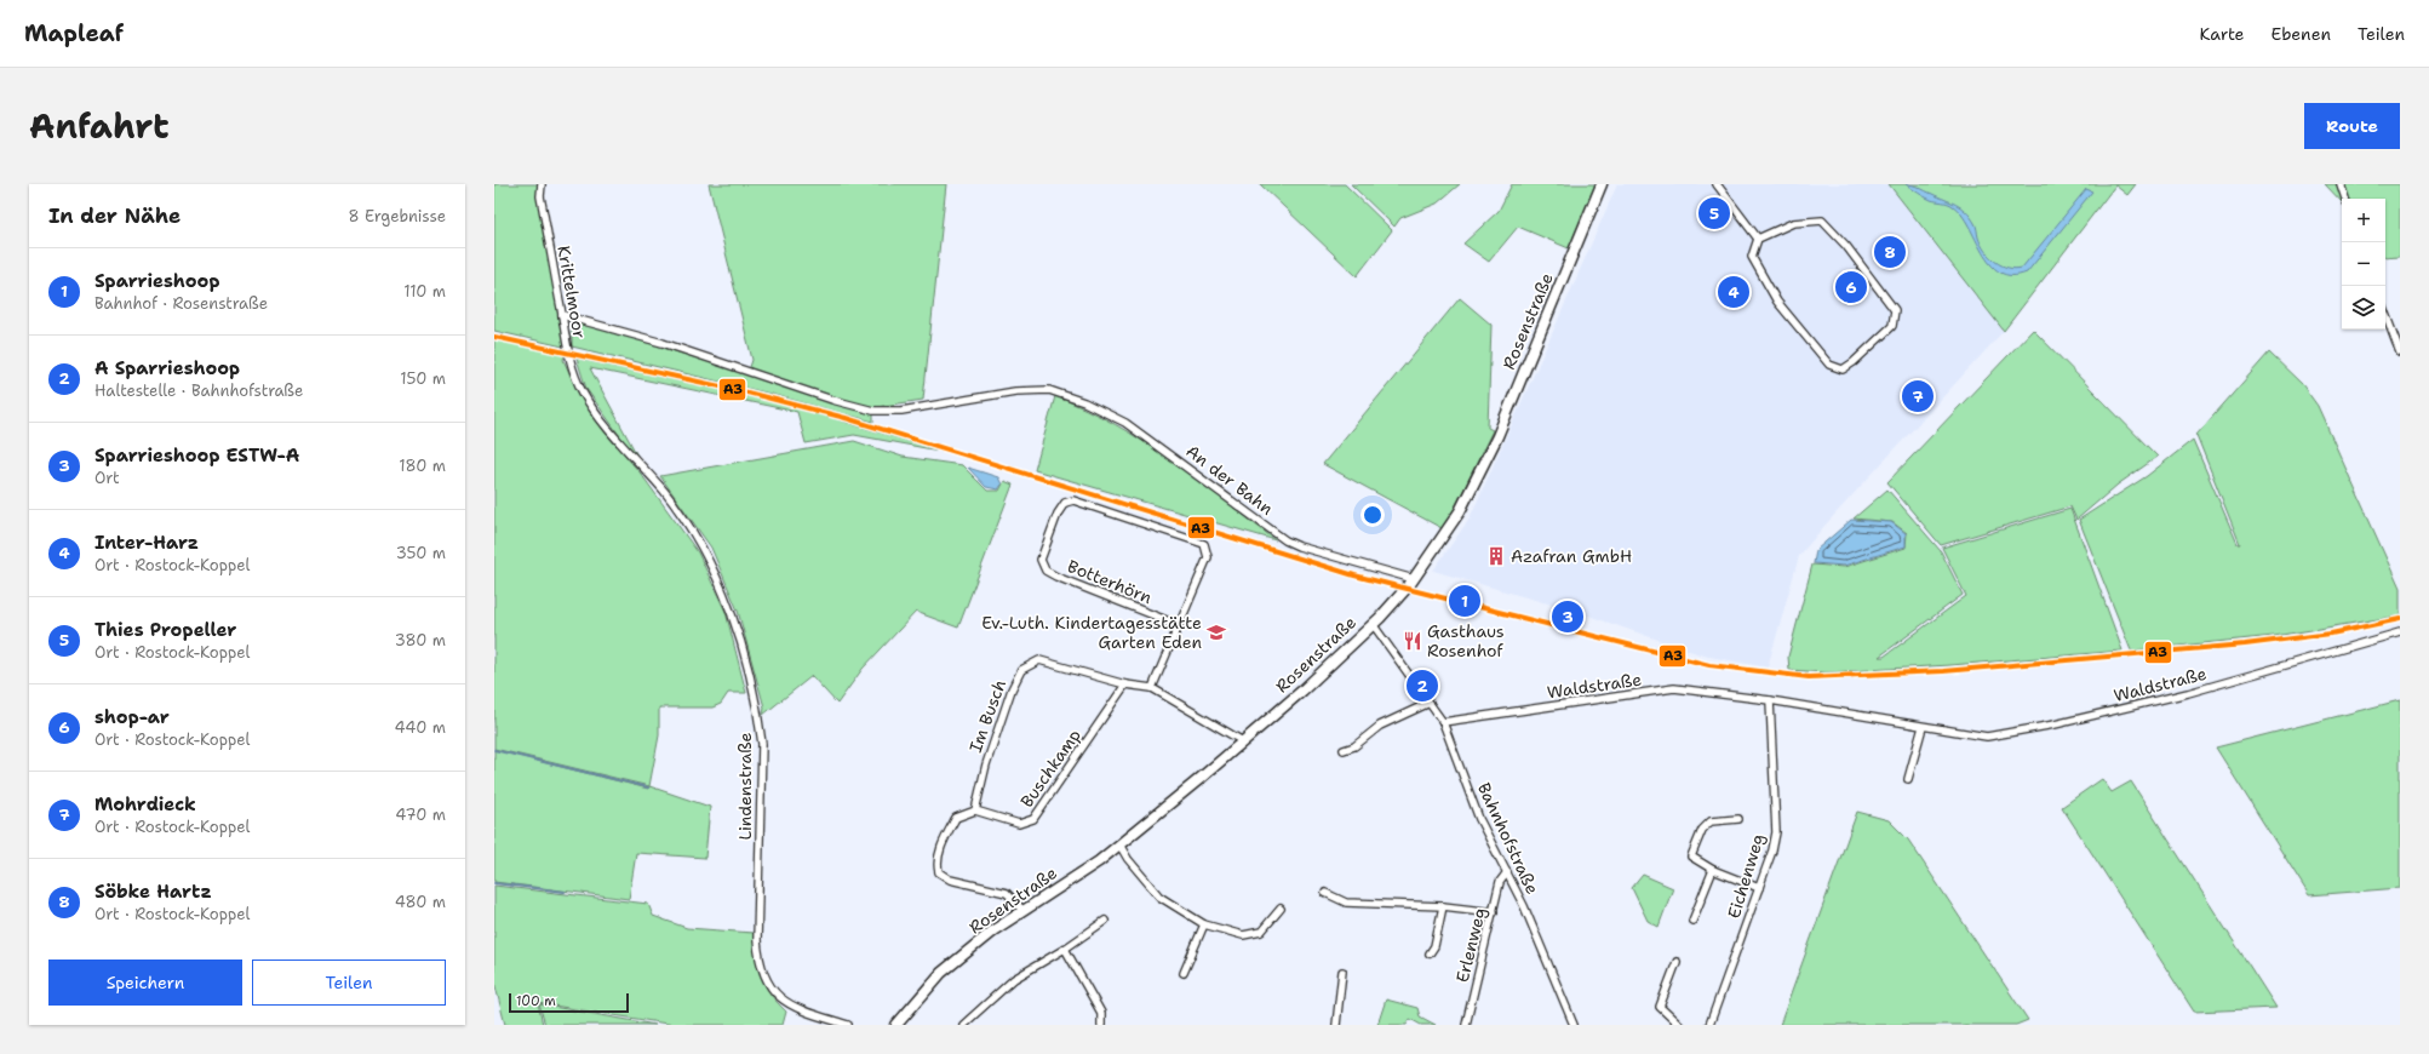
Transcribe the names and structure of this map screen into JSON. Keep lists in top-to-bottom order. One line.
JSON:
{"streets":{"main road":["Rosenstraße"],"street":["Krittelmoor","An der Bahn","Botterhörn","Waldstraße","Im Busch","Buschkamp","Lindenstraße","Bahnhofstraße","Eichenweg","Erlenweg"]},"crossings":[["Krittelmoor","An der Bahn"],["Krittelmoor","Lindenstraße"],["Rosenstraße","An der Bahn"],["Rosenstraße","Im Busch"],["Rosenstraße","Bahnhofstraße"],["Botterhörn","Im Busch"],["Waldstraße","Bahnhofstraße"],["Waldstraße","Eichenweg"],["Im Busch","Buschkamp"],["Bahnhofstraße","Erlenweg"]],"places":{"building":["Azafran GmbH"],"school or university":["Ev.-Luth. Kindertagesstätte Garten Eden"],"restaurant":["Gasthaus Rosenhof"]},"lines":["transit line A3"],"scale_bar":"100 m","page":{"header":"Mapleaf","nav":["Karte","Ebenen","Teilen"],"title":"Anfahrt","buttons":["Route",["Speichern","Teilen"]],"heading":["In der Nähe","8 Ergebnisse"],"pins":["5","8","6","4","7","1","3","2"],"map_buttons":["+","−"],"list":[{"mark":"1","name":"Sparrieshoop","note":"Bahnhof · Rosenstraße","value":"110 m"},{"mark":"2","name":"A Sparrieshoop","note":"Haltestelle · Bahnhofstraße","value":"150 m"},{"mark":"3","name":"Sparrieshoop ESTW-A","note":"Ort","value":"180 m"},{"mark":"4","name":"Inter-Harz","note":"Ort · Rostock-Koppel","value":"350 m"},{"mark":"5","name":"Thies Propeller","note":"Ort · Rostock-Koppel","value":"380 m"},{"mark":"6","name":"shop-ar","note":"Ort · Rostock-Koppel","value":"440 m"},{"mark":"7","name":"Mohrdieck","note":"Ort · Rostock-Koppel","value":"470 m"},{"mark":"8","name":"Söbke Hartz","note":"Ort · Rostock-Koppel","value":"480 m"}],"scale":"100 m"}}
